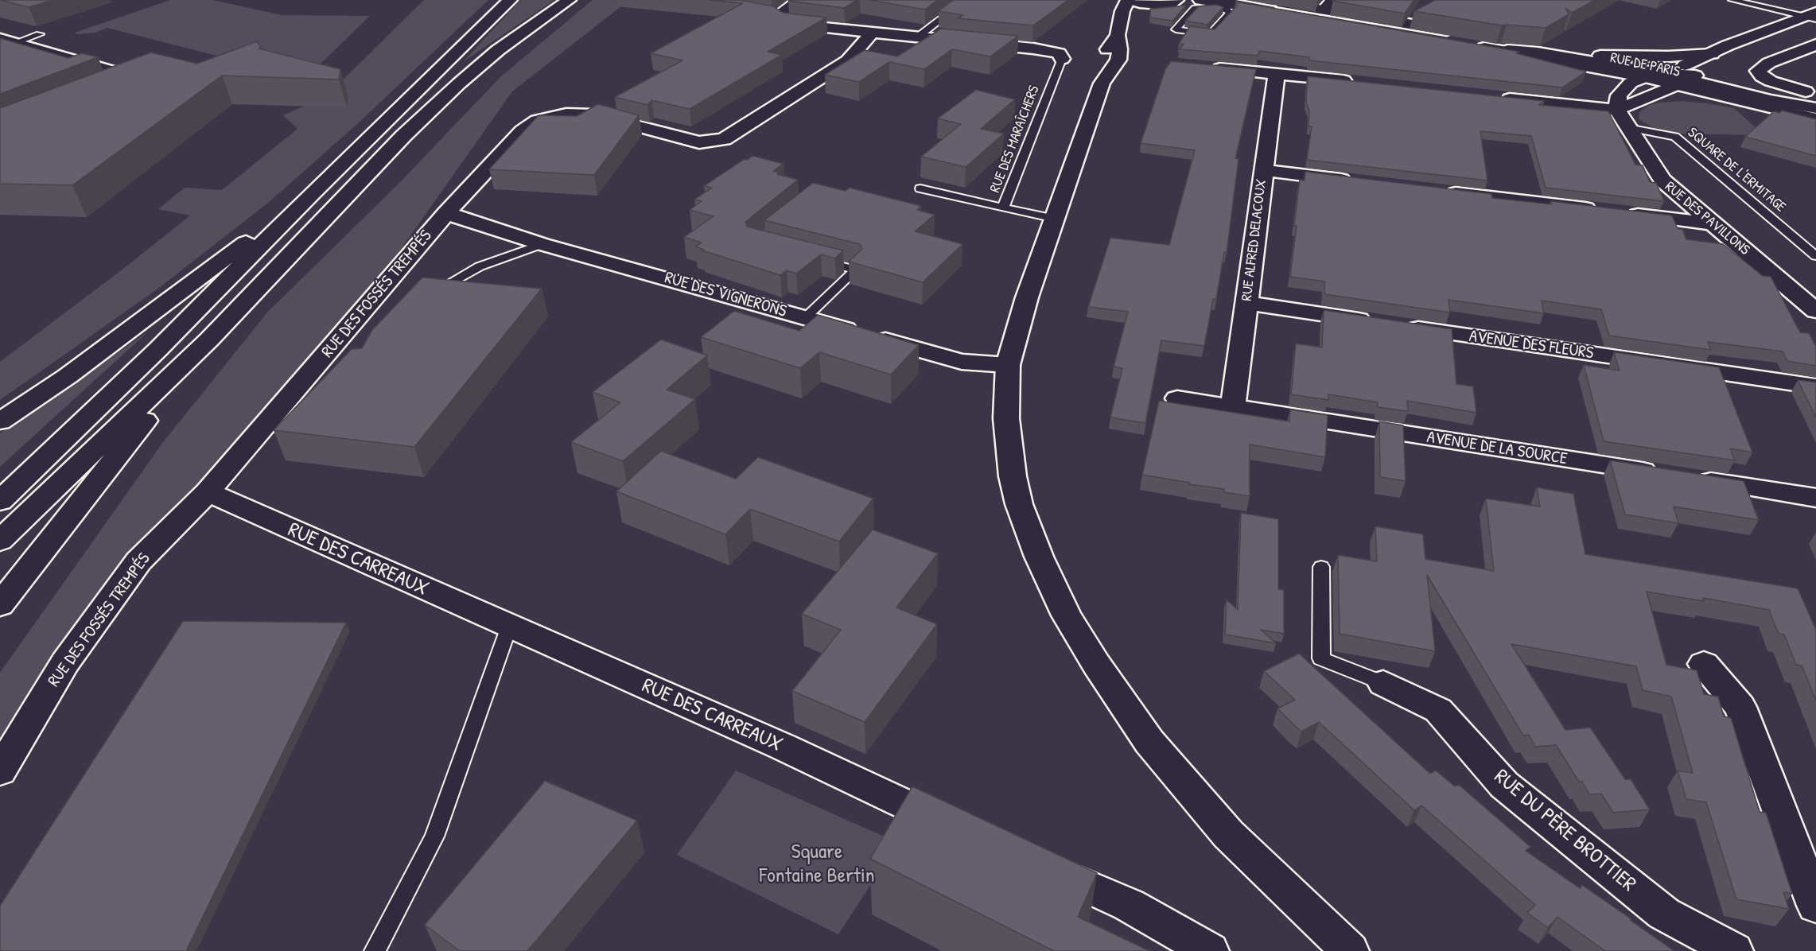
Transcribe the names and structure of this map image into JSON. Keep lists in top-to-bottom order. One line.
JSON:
{"streets":{"main road":["RUE DE PARIS","RUE DES PAVILLONS","RUE ALFRED DELACOUX","RUE DES FOSSÉS TREMPÉS","RUE DES VIGNERONS","AVENUE DES FLEURS","AVENUE DE LA SOURCE","RUE DES CARREAUX","RUE DU PÈRE BROTTIER"],"lane":["RUE DES MARAÎCHERS","SQUARE DE L'ERMITAGE"]},"crossings":[["SQUARE DE L'ERMITAGE","RUE DES PAVILLONS"],["RUE ALFRED DELACOUX","AVENUE DES FLEURS"],["RUE ALFRED DELACOUX","AVENUE DE LA SOURCE"],["RUE DES FOSSÉS TREMPÉS","RUE DES VIGNERONS"],["RUE DES FOSSÉS TREMPÉS","RUE DES CARREAUX"]],"parks":["Square Fontaine Bertin"]}
